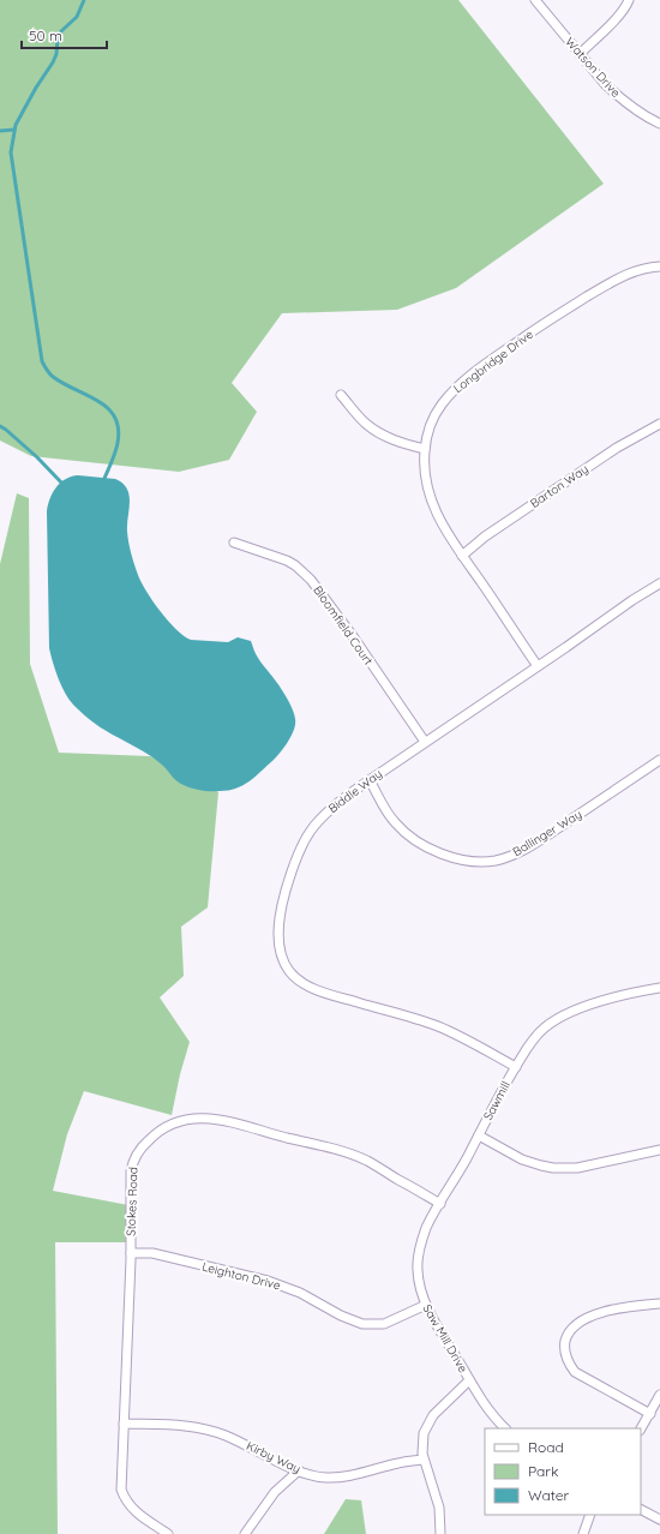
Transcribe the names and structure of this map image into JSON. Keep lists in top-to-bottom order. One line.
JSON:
{"streets":{"street":["Watson Drive","Longbridge Drive","Barton Way","Bloomfield Court","Biddle Way","Ballinger Way","Sawmill","Stokes Road","Leighton Drive","Saw Mill Drive","Kirby Way"]},"crossings":[["Longbridge Drive","Barton Way"],["Longbridge Drive","Biddle Way"],["Bloomfield Court","Biddle Way"],["Biddle Way","Ballinger Way"],["Biddle Way","Sawmill"],["Sawmill","Saw Mill Drive"],["Stokes Road","Leighton Drive"],["Stokes Road","Saw Mill Drive"],["Stokes Road","Kirby Way"],["Leighton Drive","Saw Mill Drive"]],"legend":["Road","Park","Water"],"scale_bar":"50 m"}
